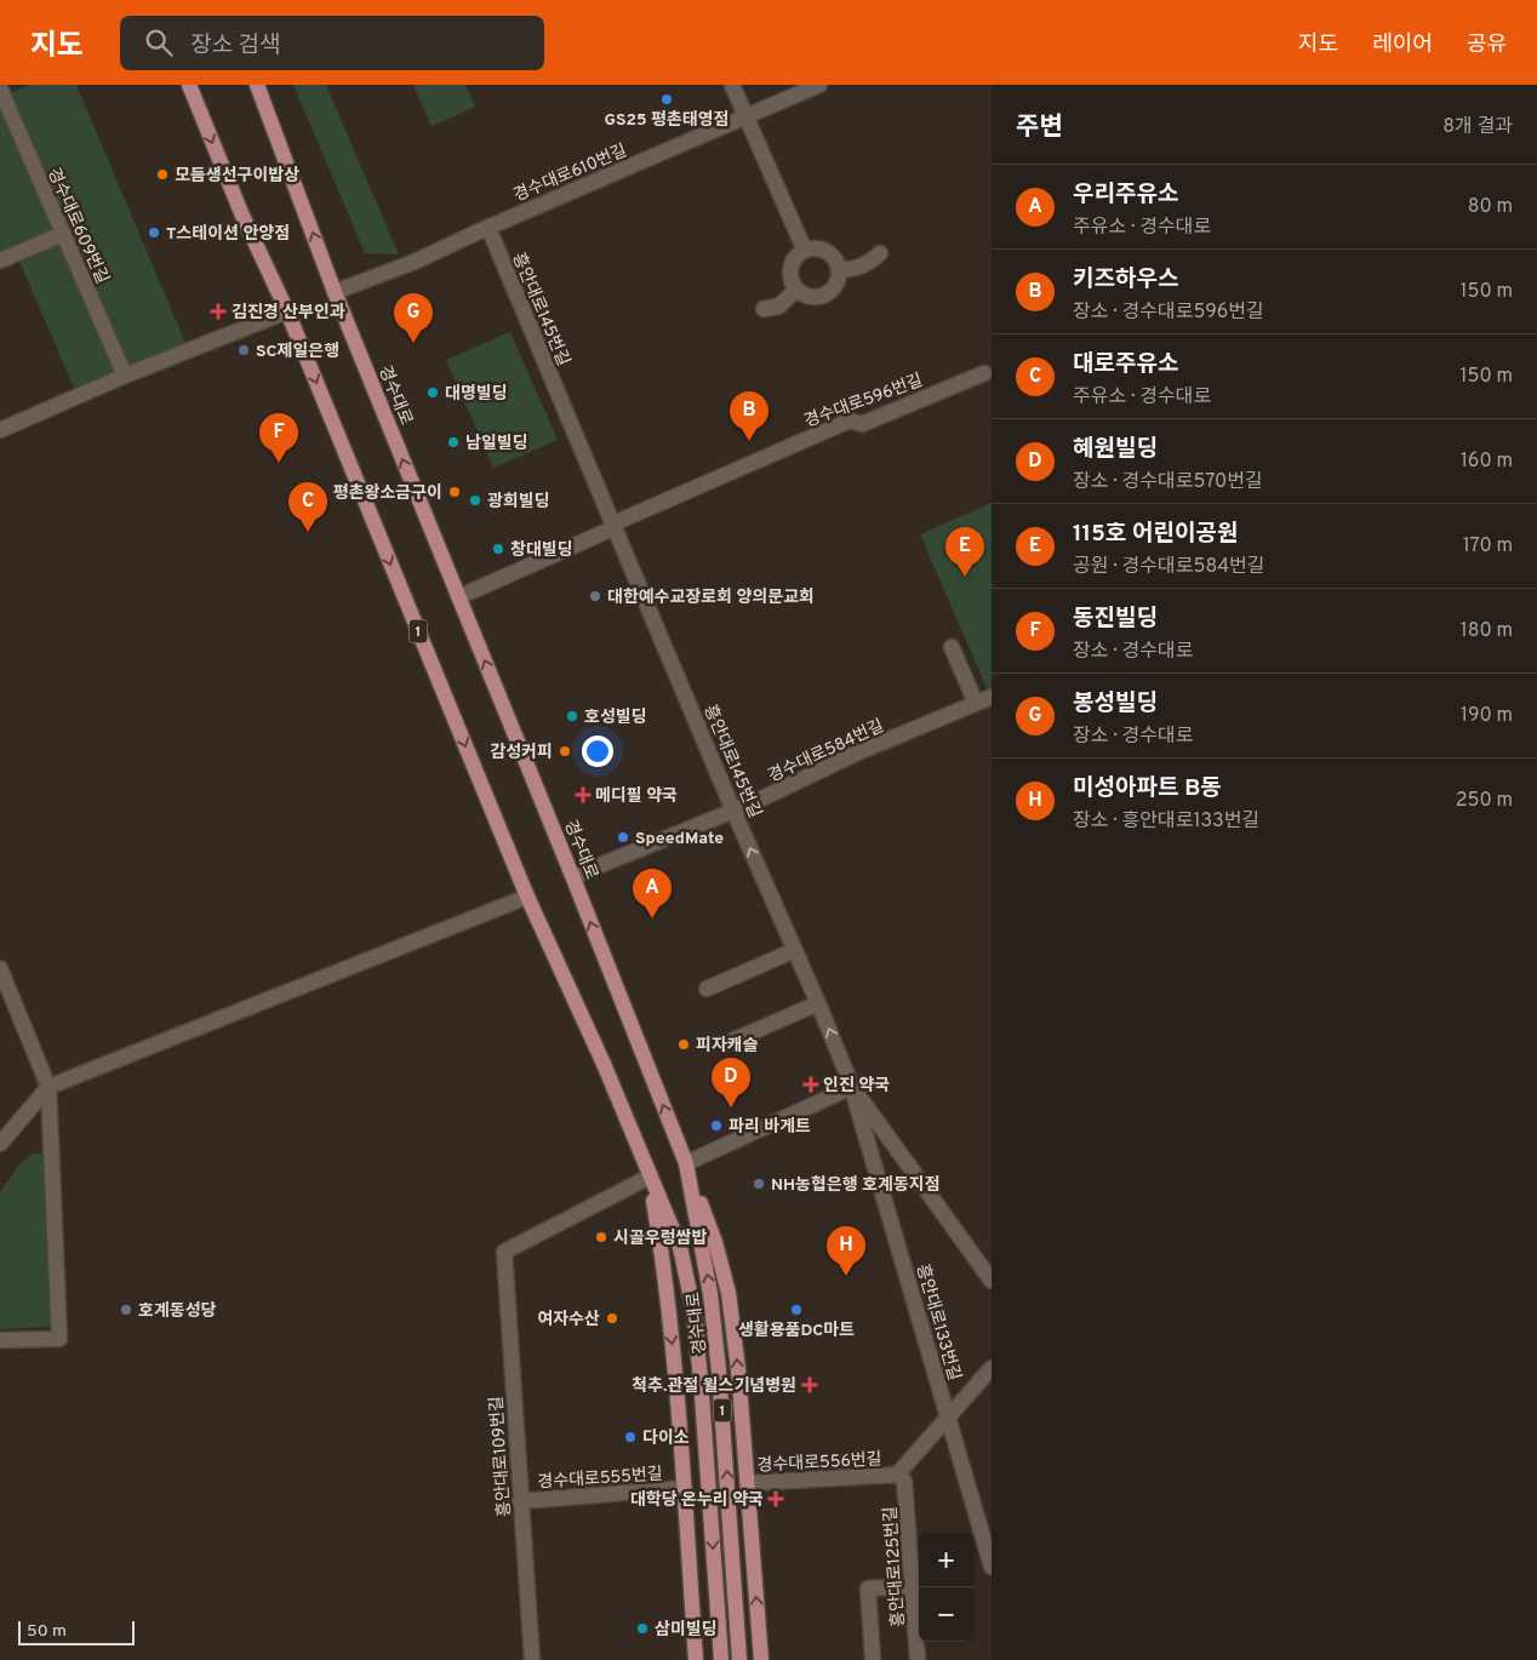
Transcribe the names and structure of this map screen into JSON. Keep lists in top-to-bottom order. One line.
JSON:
{"streets":{"main road":["경수대로","1"],"street":["경수대로610번길","경수대로609번길","흥안대로145번길","경수대로596번길","경수대로584번길","흥안대로133번길","흥안대로109번길","경수대로556번길","경수대로555번길","흥안대로125번길"]},"crossings":[["경수대로610번길","흥안대로145번길"],["경수대로610번길","경수대로"],["흥안대로145번길","경수대로596번길"],["흥안대로145번길","경수대로584번길"],["흥안대로145번길","흥안대로133번길"],["경수대로","경수대로596번길"],["경수대로","경수대로584번길"],["경수대로","흥안대로109번길"],["흥안대로133번길","경수대로556번길"],["흥안대로109번길","경수대로555번길"],["경수대로556번길","흥안대로125번길"]],"places":{"other":["GS25 평촌태영점","모듬생선구이밥상","T스테이션 안양점","SC제일은행","대명빌딩","남일빌딩","평촌왕소금구이","광희빌딩","창대빌딩","대한예수교장로회 양의문교회","호성빌딩","감성커피","SpeedMate","피자캐슬","파리 바게트","NH농협은행 호계동지점","시골우렁쌈밥","호계동성당","생활용품DC마트","여자수산","다이소","삼미빌딩"],"health":["김진경 산부인과","메디필 약국","인진 약국","척추.관절 윌스기념병원","대학당 온누리 약국"]},"scale_bar":"50 m","page":{"header":"지도","search":"장소 검색","nav":["지도","레이어","공유"],"heading":["주변","8개 결과"],"list":[{"mark":"A","name":"우리주유소","note":"주유소 · 경수대로","value":"80 m"},{"mark":"B","name":"키즈하우스","note":"장소 · 경수대로596번길","value":"150 m"},{"mark":"C","name":"대로주유소","note":"주유소 · 경수대로","value":"150 m"},{"mark":"D","name":"혜원빌딩","note":"장소 · 경수대로570번길","value":"160 m"},{"mark":"E","name":"115호 어린이공원","note":"공원 · 경수대로584번길","value":"170 m"},{"mark":"F","name":"동진빌딩","note":"장소 · 경수대로","value":"180 m"},{"mark":"G","name":"봉성빌딩","note":"장소 · 경수대로","value":"190 m"},{"mark":"H","name":"미성아파트 B동","note":"장소 · 흥안대로133번길","value":"250 m"}],"pins":["G","B","F","C","E","A","D","H"],"map_buttons":["+","−"],"scale":"50 m"}}
